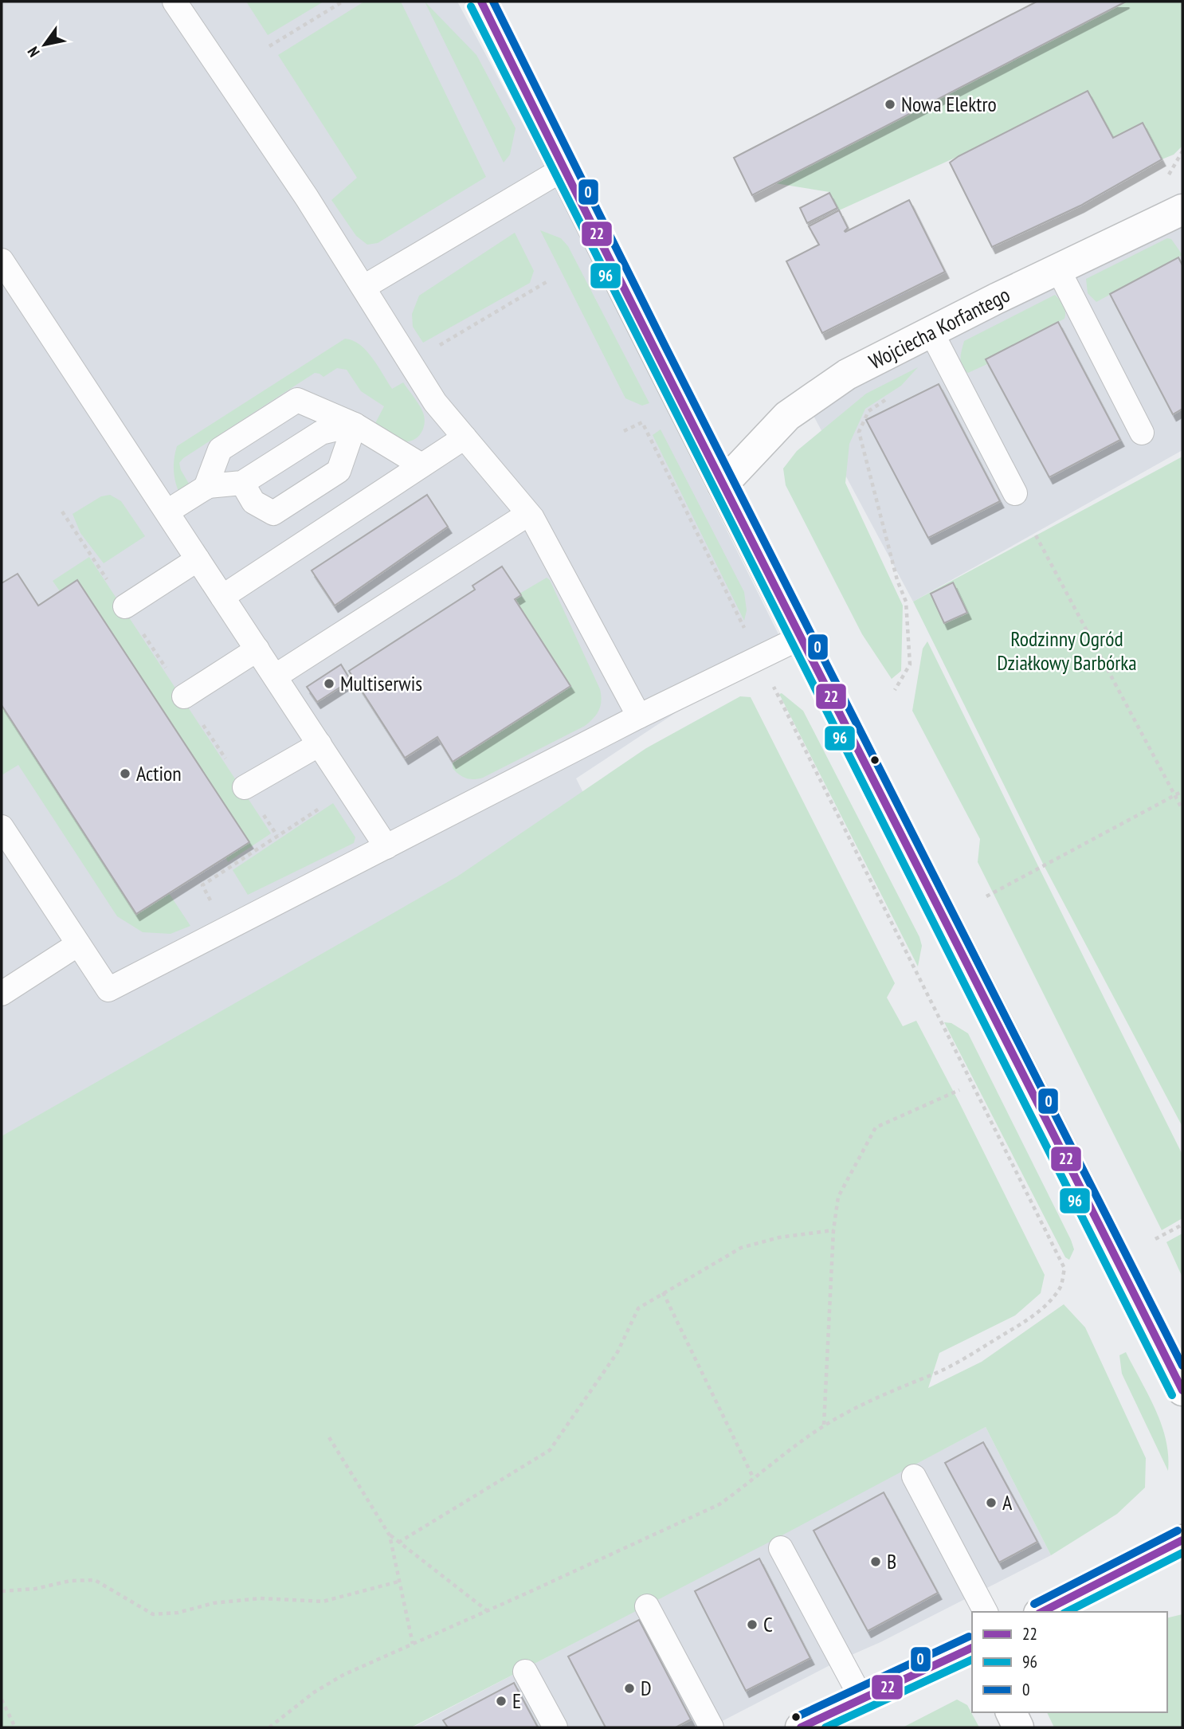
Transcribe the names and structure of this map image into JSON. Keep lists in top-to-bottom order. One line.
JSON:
{"streets":{"street":["Wojciecha Korfantego"]},"parks":["Rodzinny Ogród Działkowy Barbórka"],"places":["Nowa Elektro","Multiserwis","Action","A","B","C","D","E"],"lines":["transit line 22","transit line 0","transit line 96"],"legend":["22","96","0"],"north":"bottom left"}
